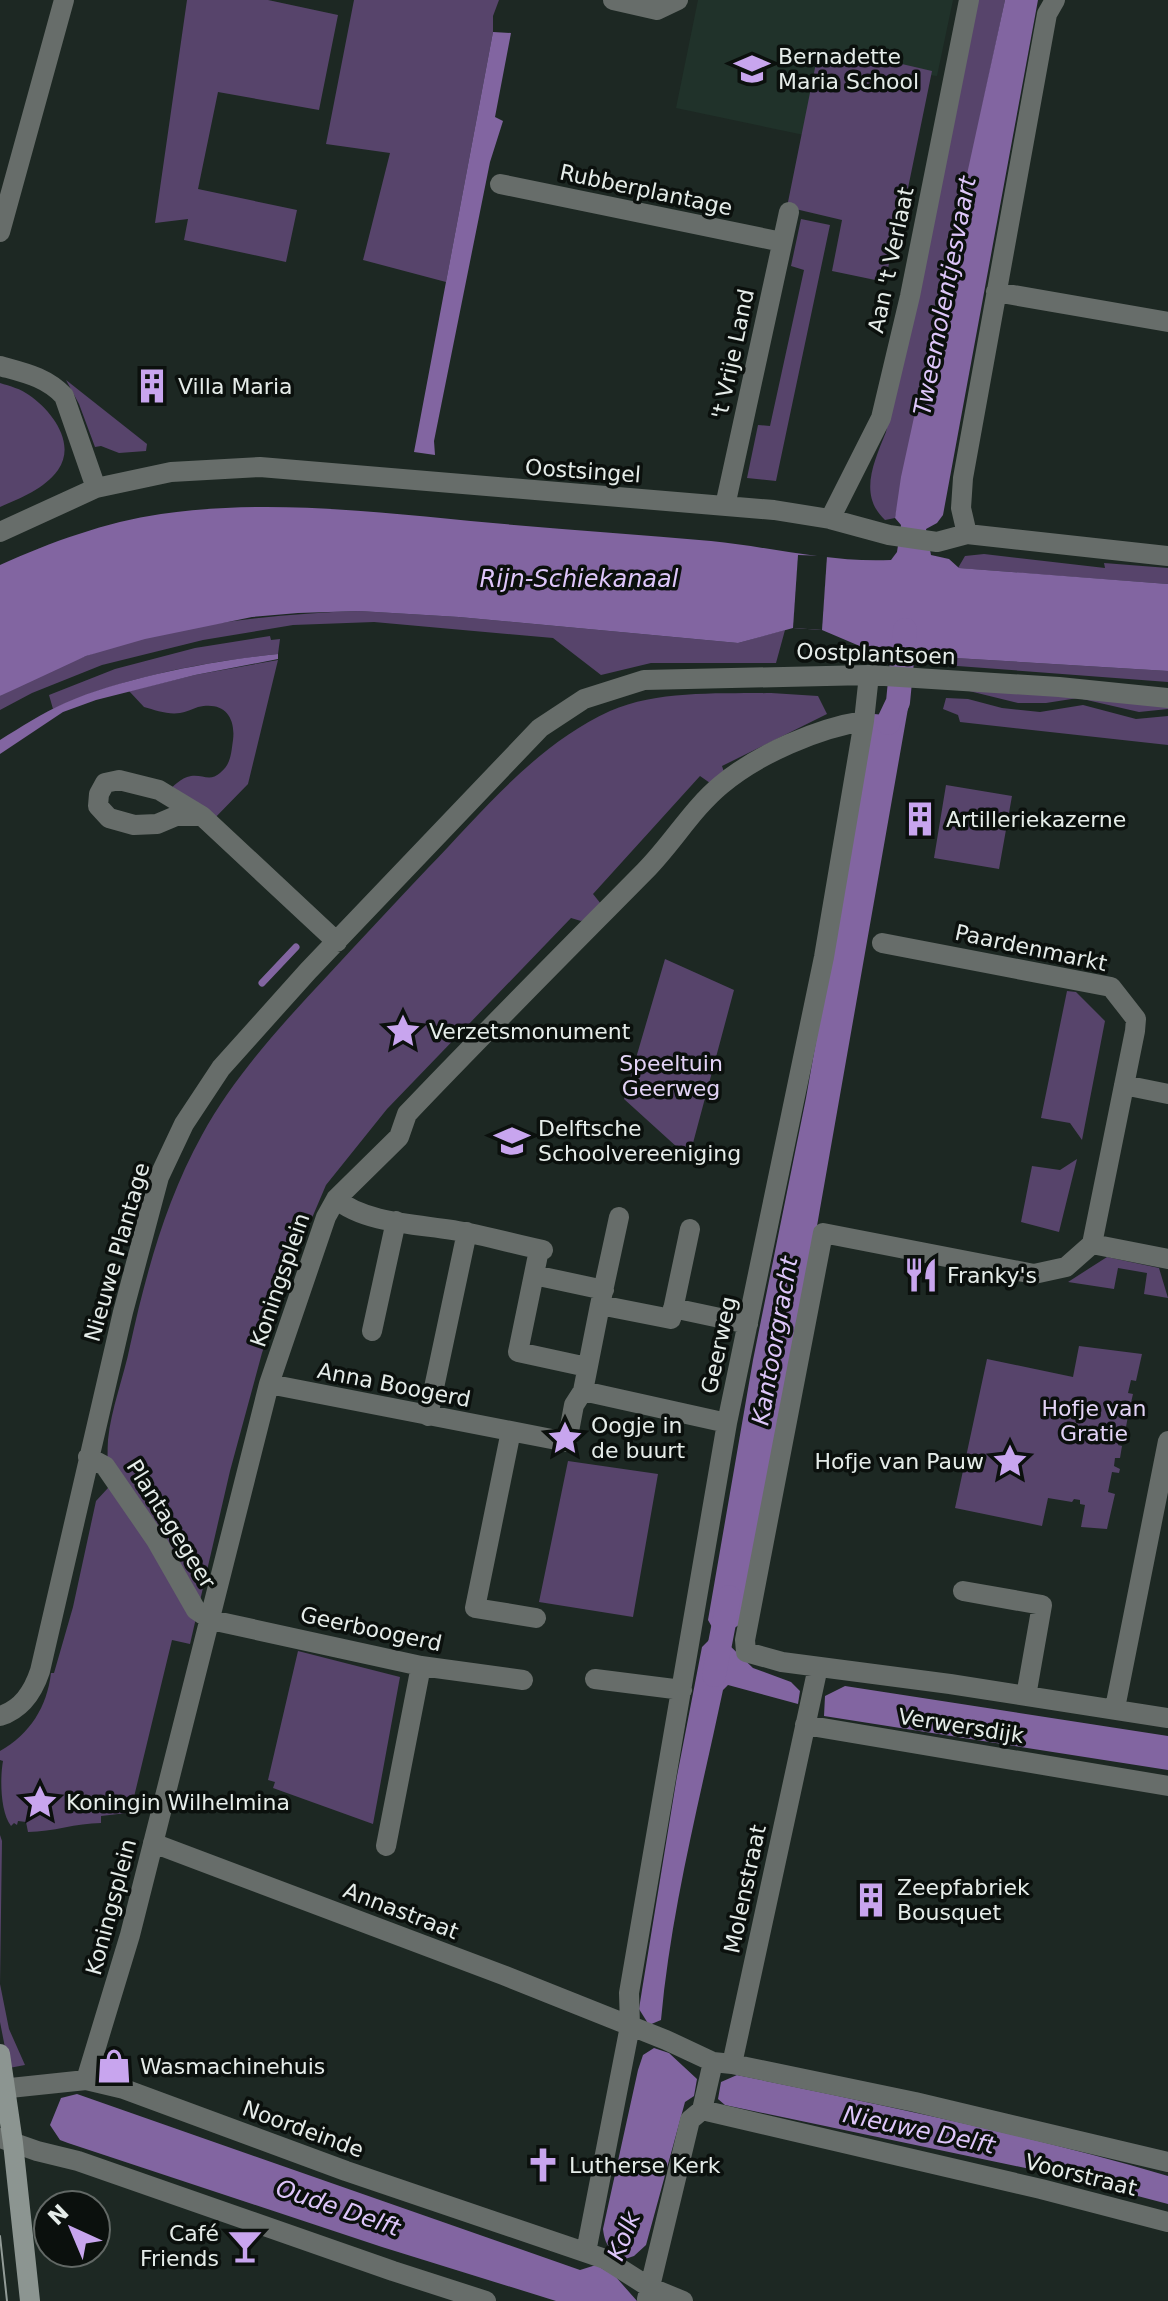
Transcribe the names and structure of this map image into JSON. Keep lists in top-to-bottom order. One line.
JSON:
{"streets":{"street":["Rubberplantage","Aan 't Verlaat","'t Vrije Land","Oostsingel","Oostplantsoen","Paardenmarkt","Nieuwe Plantage","Koningsplein","Geerweg","Anna Boogerd","Plantagegeer","Geerboogerd","Verwersdijk","Molenstraat","Annastraat","Noordeinde","Voorstraat"]},"crossings":[["Rubberplantage","'t Vrije Land"],["Aan 't Verlaat","Oostsingel"],["'t Vrije Land","Oostsingel"],["Oostplantsoen","Nieuwe Plantage"],["Oostplantsoen","Geerweg"],["Paardenmarkt","Verwersdijk"],["Nieuwe Plantage","Plantagegeer"],["Koningsplein","Geerweg"],["Koningsplein","Anna Boogerd"],["Koningsplein","Plantagegeer"],["Koningsplein","Geerboogerd"],["Koningsplein","Annastraat"],["Koningsplein","Noordeinde"],["Geerweg","Annastraat"],["Plantagegeer","Geerboogerd"],["Verwersdijk","Molenstraat"],["Molenstraat","Voorstraat"]],"water":["Tweemolentjesvaart","Rijn-Schiekanaal","Kantoorgracht","Nieuwe Delft","Oude Delft","Kolk"],"parks":["Speeltuin Geerweg","Hofje van Gratie"],"places":{"school or university":["Bernadette Maria School","Delftsche Schoolvereeniging"],"building":["Villa Maria","Artilleriekazerne","Zeepfabriek Bousquet"],"place":["Verzetsmonument","Oogje in de buurt","Hofje van Pauw","Koningin Wilhelmina"],"restaurant":["Franky's"],"shop":["Wasmachinehuis"],"church":["Lutherse Kerk"],"bar":["Café Friends"]},"north":"top left"}
